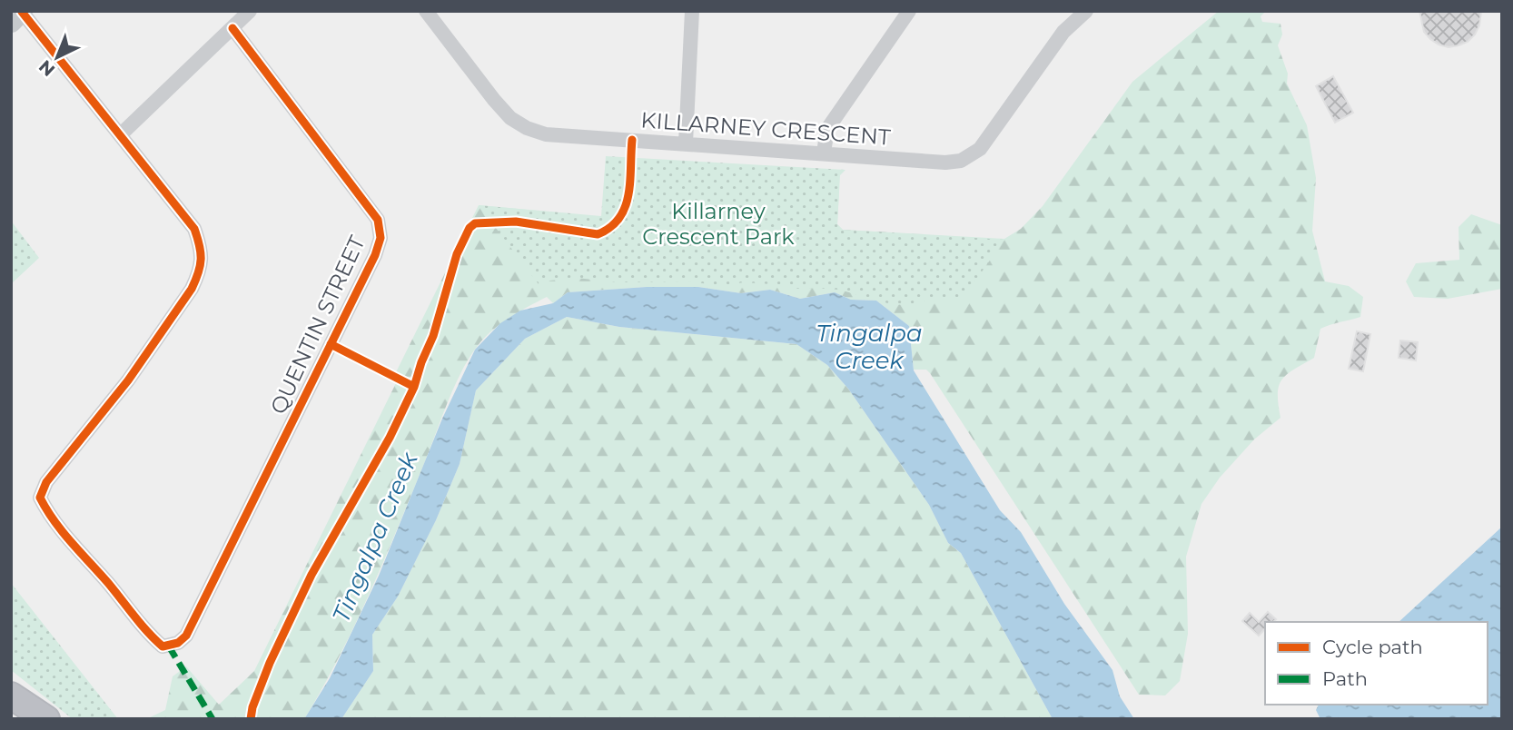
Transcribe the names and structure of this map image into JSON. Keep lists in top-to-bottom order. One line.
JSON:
{"streets":{"street":["KILLARNEY CRESCENT","QUENTIN STREET"]},"water":["Tingalpa Creek"],"parks":["Killarney Crescent Park"],"legend":["Cycle path","Path"],"north":"bottom left"}
